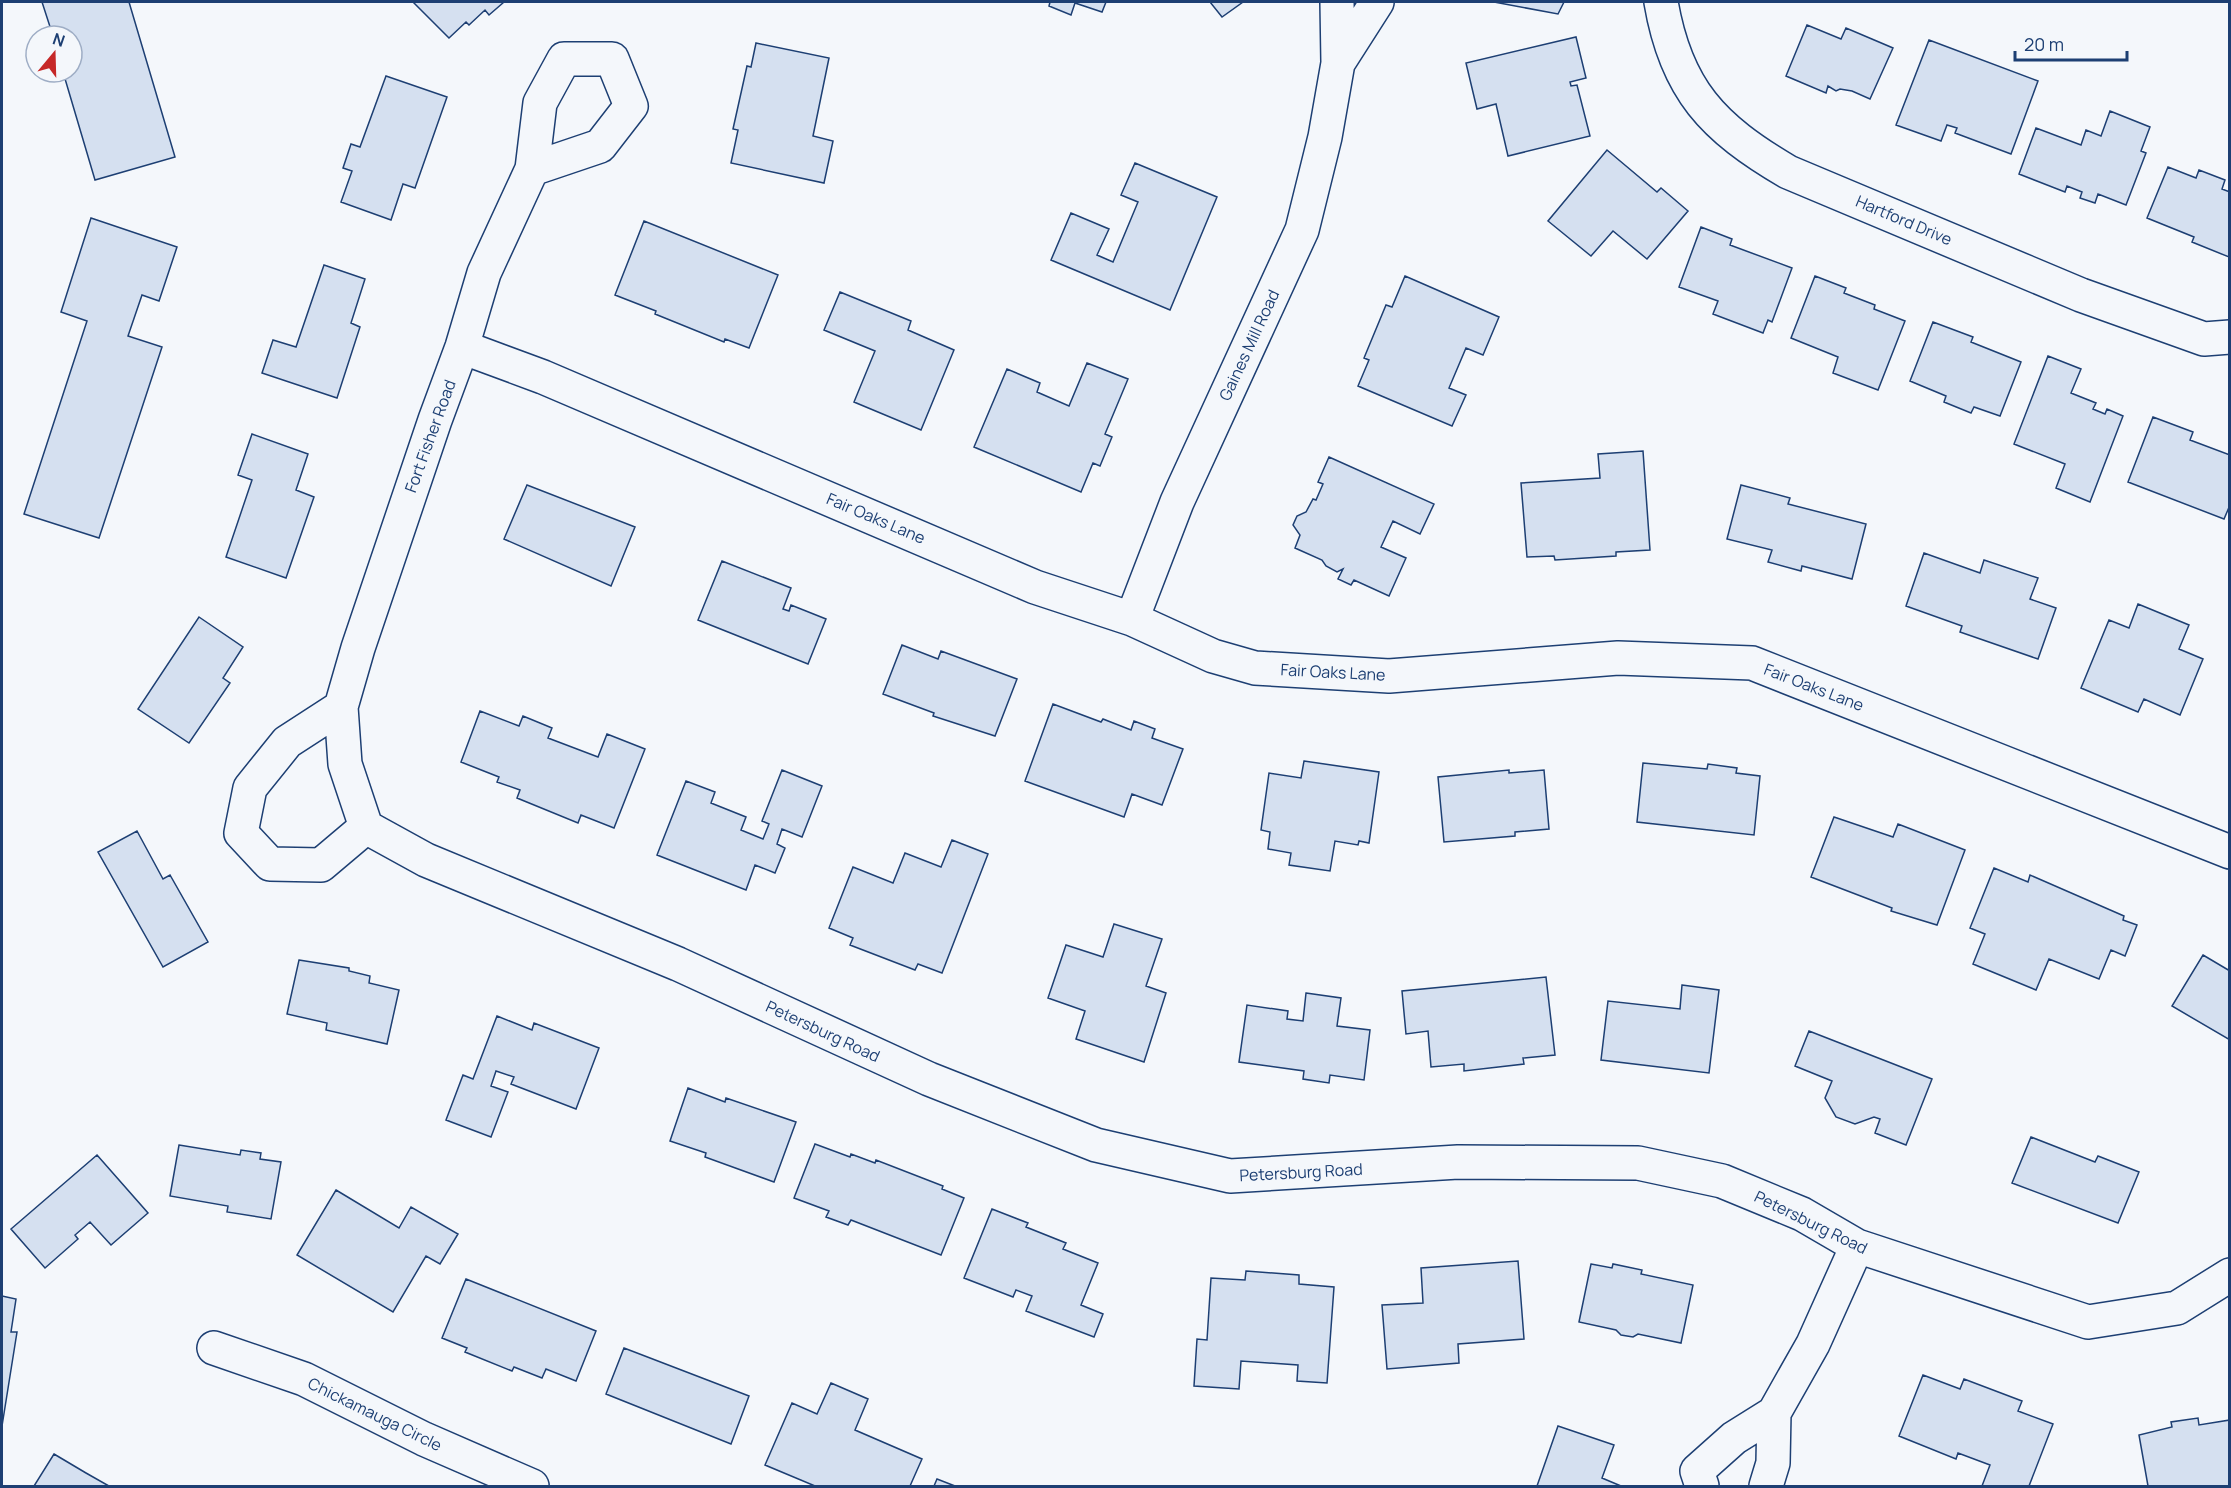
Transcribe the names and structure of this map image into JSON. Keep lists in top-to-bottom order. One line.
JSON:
{"streets":{"street":["Hartford Drive","Gaines Mill Road","Fort Fisher Road","Fair Oaks Lane","Petersburg Road","Chickamauga Circle"]},"crossings":[["Gaines Mill Road","Fair Oaks Lane"],["Fort Fisher Road","Fair Oaks Lane"],["Fort Fisher Road","Petersburg Road"]],"scale_bar":"20 m","north":"top"}
